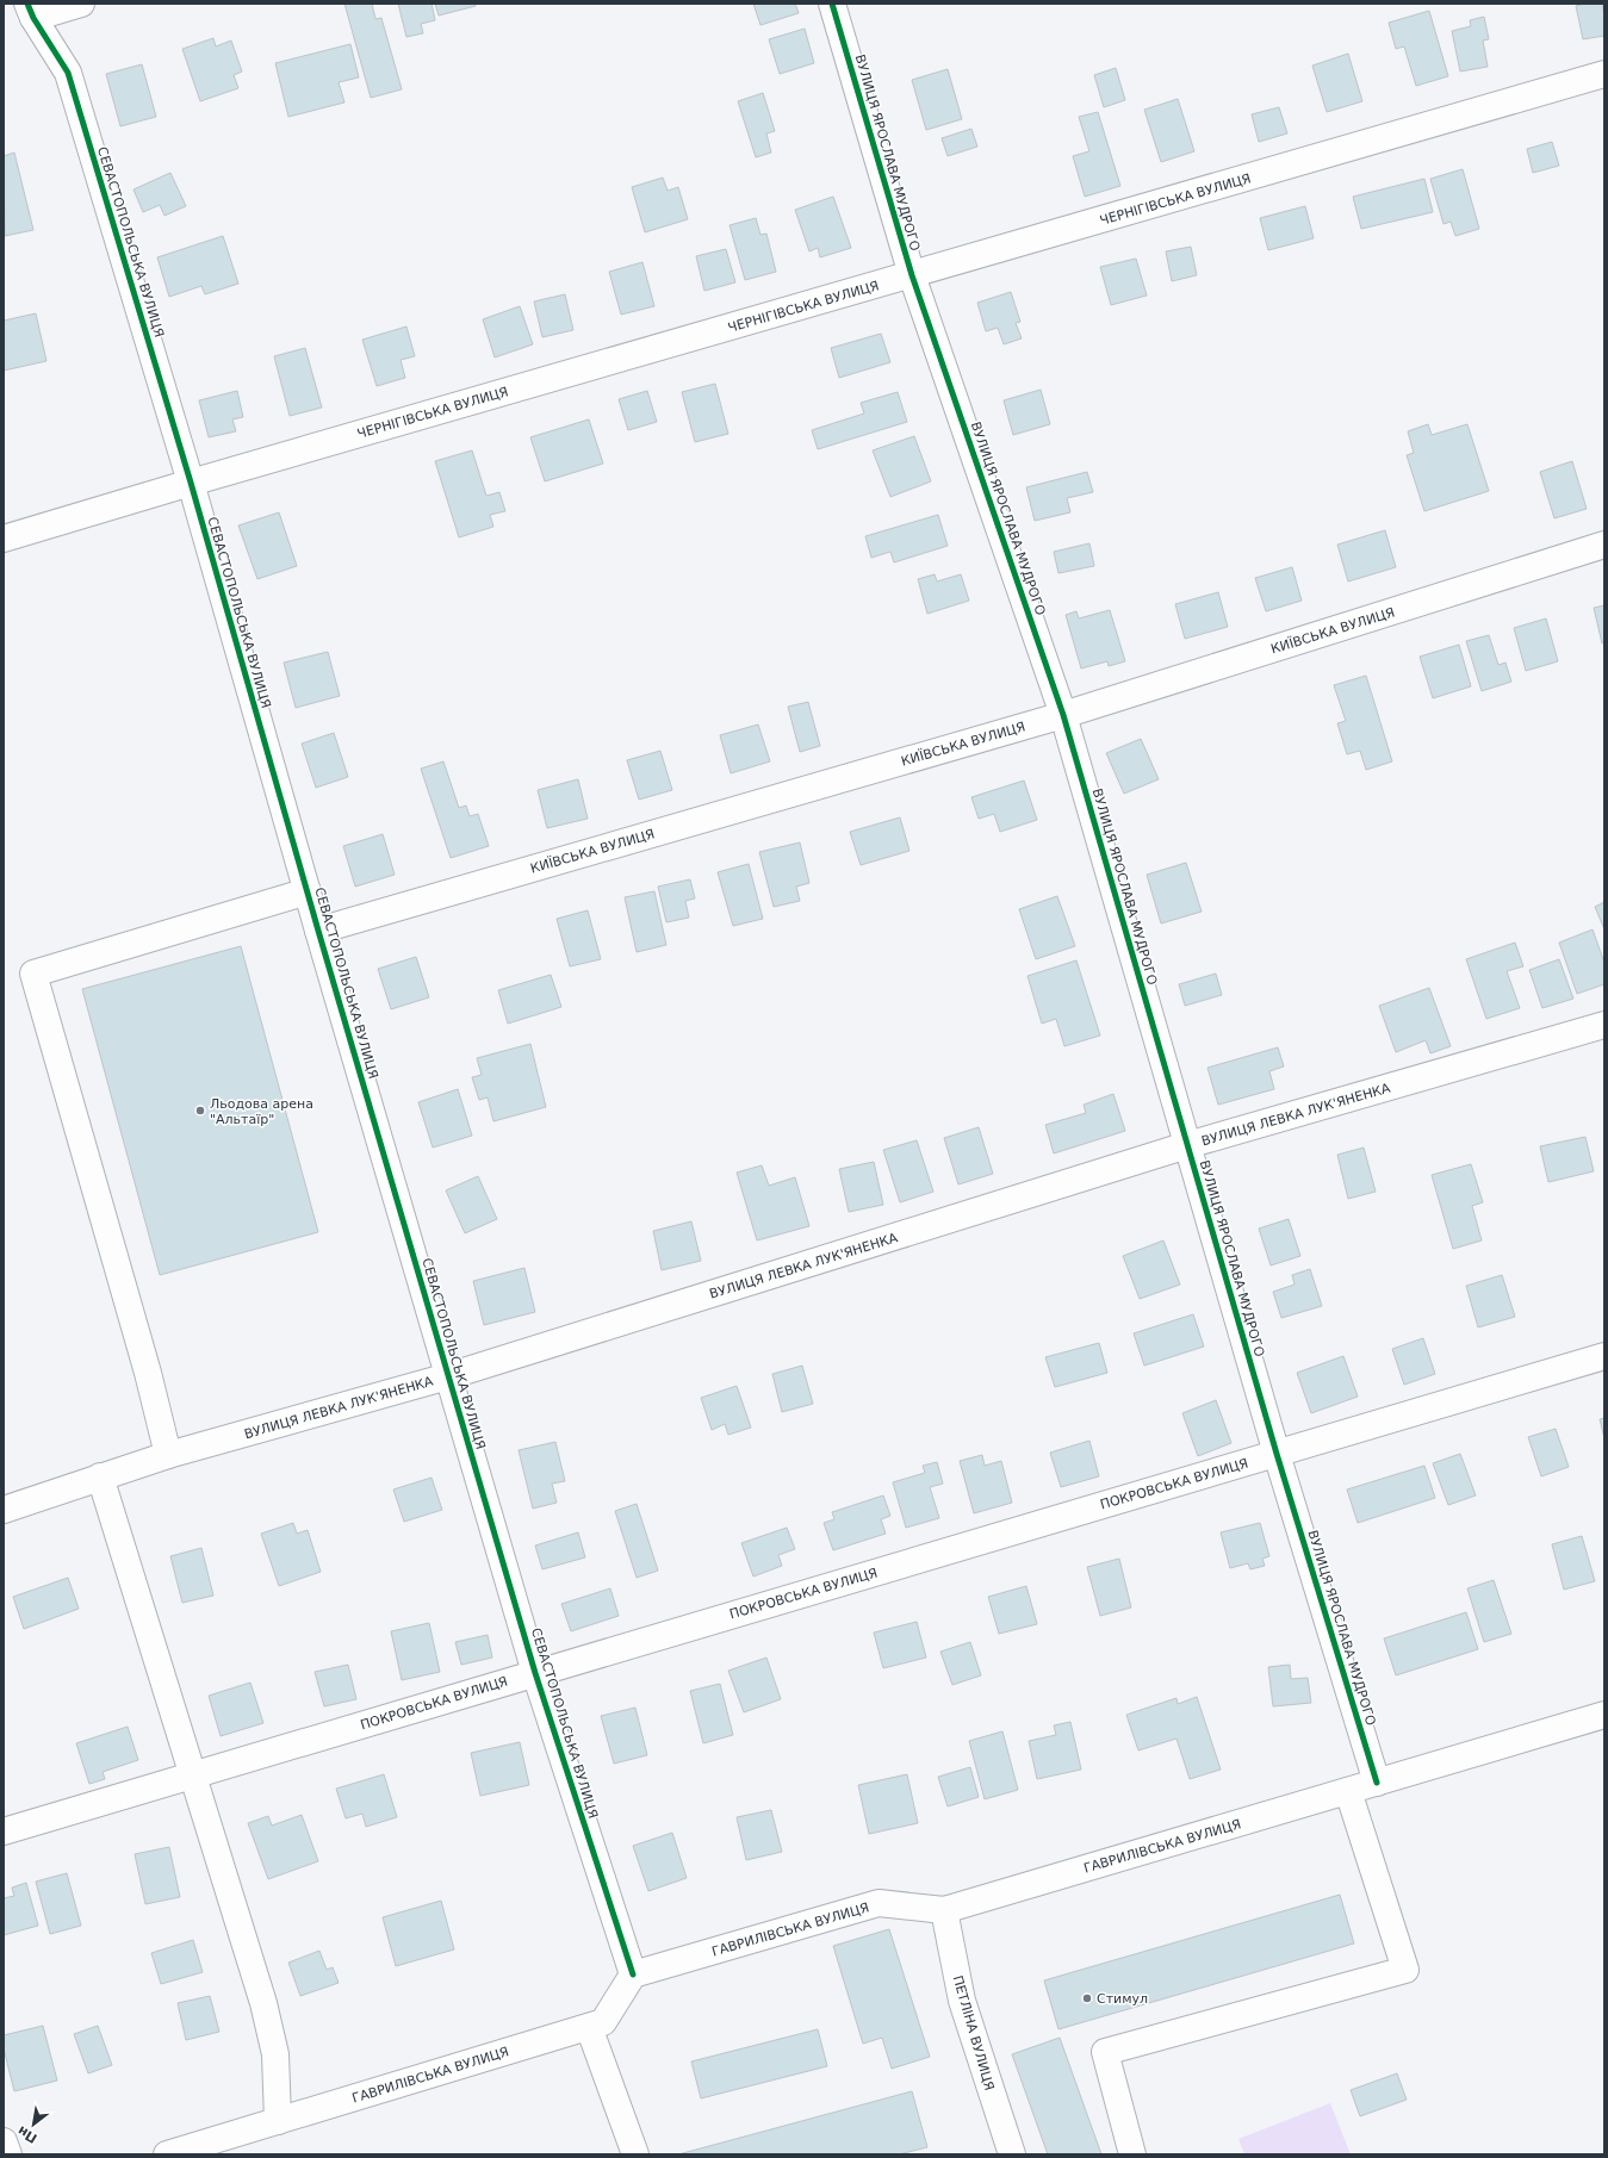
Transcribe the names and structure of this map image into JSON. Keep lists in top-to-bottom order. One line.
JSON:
{"streets":{"street":["ВУЛИЦЯ ЯРОСЛАВА МУДРОГО","ЧЕРНІГІВСЬКА ВУЛИЦЯ","СЕВАСТОПОЛЬСЬКА ВУЛИЦЯ","КИЇВСЬКА ВУЛИЦЯ","ВУЛИЦЯ ЛЕВКА ЛУК'ЯНЕНКА","ПОКРОВСЬКА ВУЛИЦЯ","ГАВРИЛІВСЬКА ВУЛИЦЯ","ПЕТЛІНА ВУЛИЦЯ"]},"crossings":[["ВУЛИЦЯ ЯРОСЛАВА МУДРОГО","ЧЕРНІГІВСЬКА ВУЛИЦЯ"],["ВУЛИЦЯ ЯРОСЛАВА МУДРОГО","КИЇВСЬКА ВУЛИЦЯ"],["ВУЛИЦЯ ЯРОСЛАВА МУДРОГО","ВУЛИЦЯ ЛЕВКА ЛУК'ЯНЕНКА"],["ВУЛИЦЯ ЯРОСЛАВА МУДРОГО","ПОКРОВСЬКА ВУЛИЦЯ"],["ВУЛИЦЯ ЯРОСЛАВА МУДРОГО","ГАВРИЛІВСЬКА ВУЛИЦЯ"],["ЧЕРНІГІВСЬКА ВУЛИЦЯ","СЕВАСТОПОЛЬСЬКА ВУЛИЦЯ"],["СЕВАСТОПОЛЬСЬКА ВУЛИЦЯ","КИЇВСЬКА ВУЛИЦЯ"],["СЕВАСТОПОЛЬСЬКА ВУЛИЦЯ","ВУЛИЦЯ ЛЕВКА ЛУК'ЯНЕНКА"],["СЕВАСТОПОЛЬСЬКА ВУЛИЦЯ","ПОКРОВСЬКА ВУЛИЦЯ"],["СЕВАСТОПОЛЬСЬКА ВУЛИЦЯ","ГАВРИЛІВСЬКА ВУЛИЦЯ"],["ГАВРИЛІВСЬКА ВУЛИЦЯ","ПЕТЛІНА ВУЛИЦЯ"]],"places":["Льодова арена \"Альтаїр\"","Стимул"],"north":"bottom left"}
